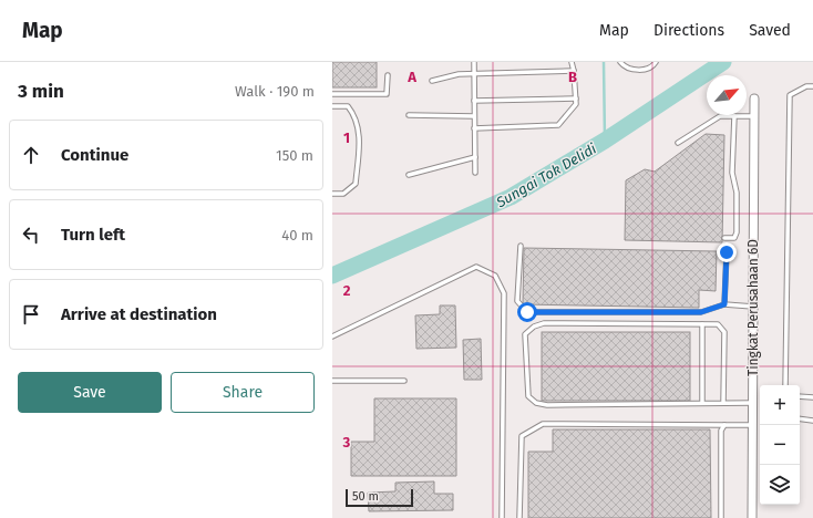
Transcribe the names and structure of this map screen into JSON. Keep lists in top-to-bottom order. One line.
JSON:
{"streets":{"street":["Tingkat Perusahaan 6D"]},"water":["Sungai Tok Delidi"],"scale_bar":"50 m","north":"top right","page":{"header":"Map","nav":["Map","Directions","Saved"],"heading":["3 min","Walk · 190 m"],"list":[["Continue","150 m"],["Turn left","40 m"],"Arrive at destination"],"buttons":["Save","Share"],"map_buttons":["+","−"],"scale":"50 m"},"grid":{"columns":["A","B"],"rows":["1","2","3"]}}
